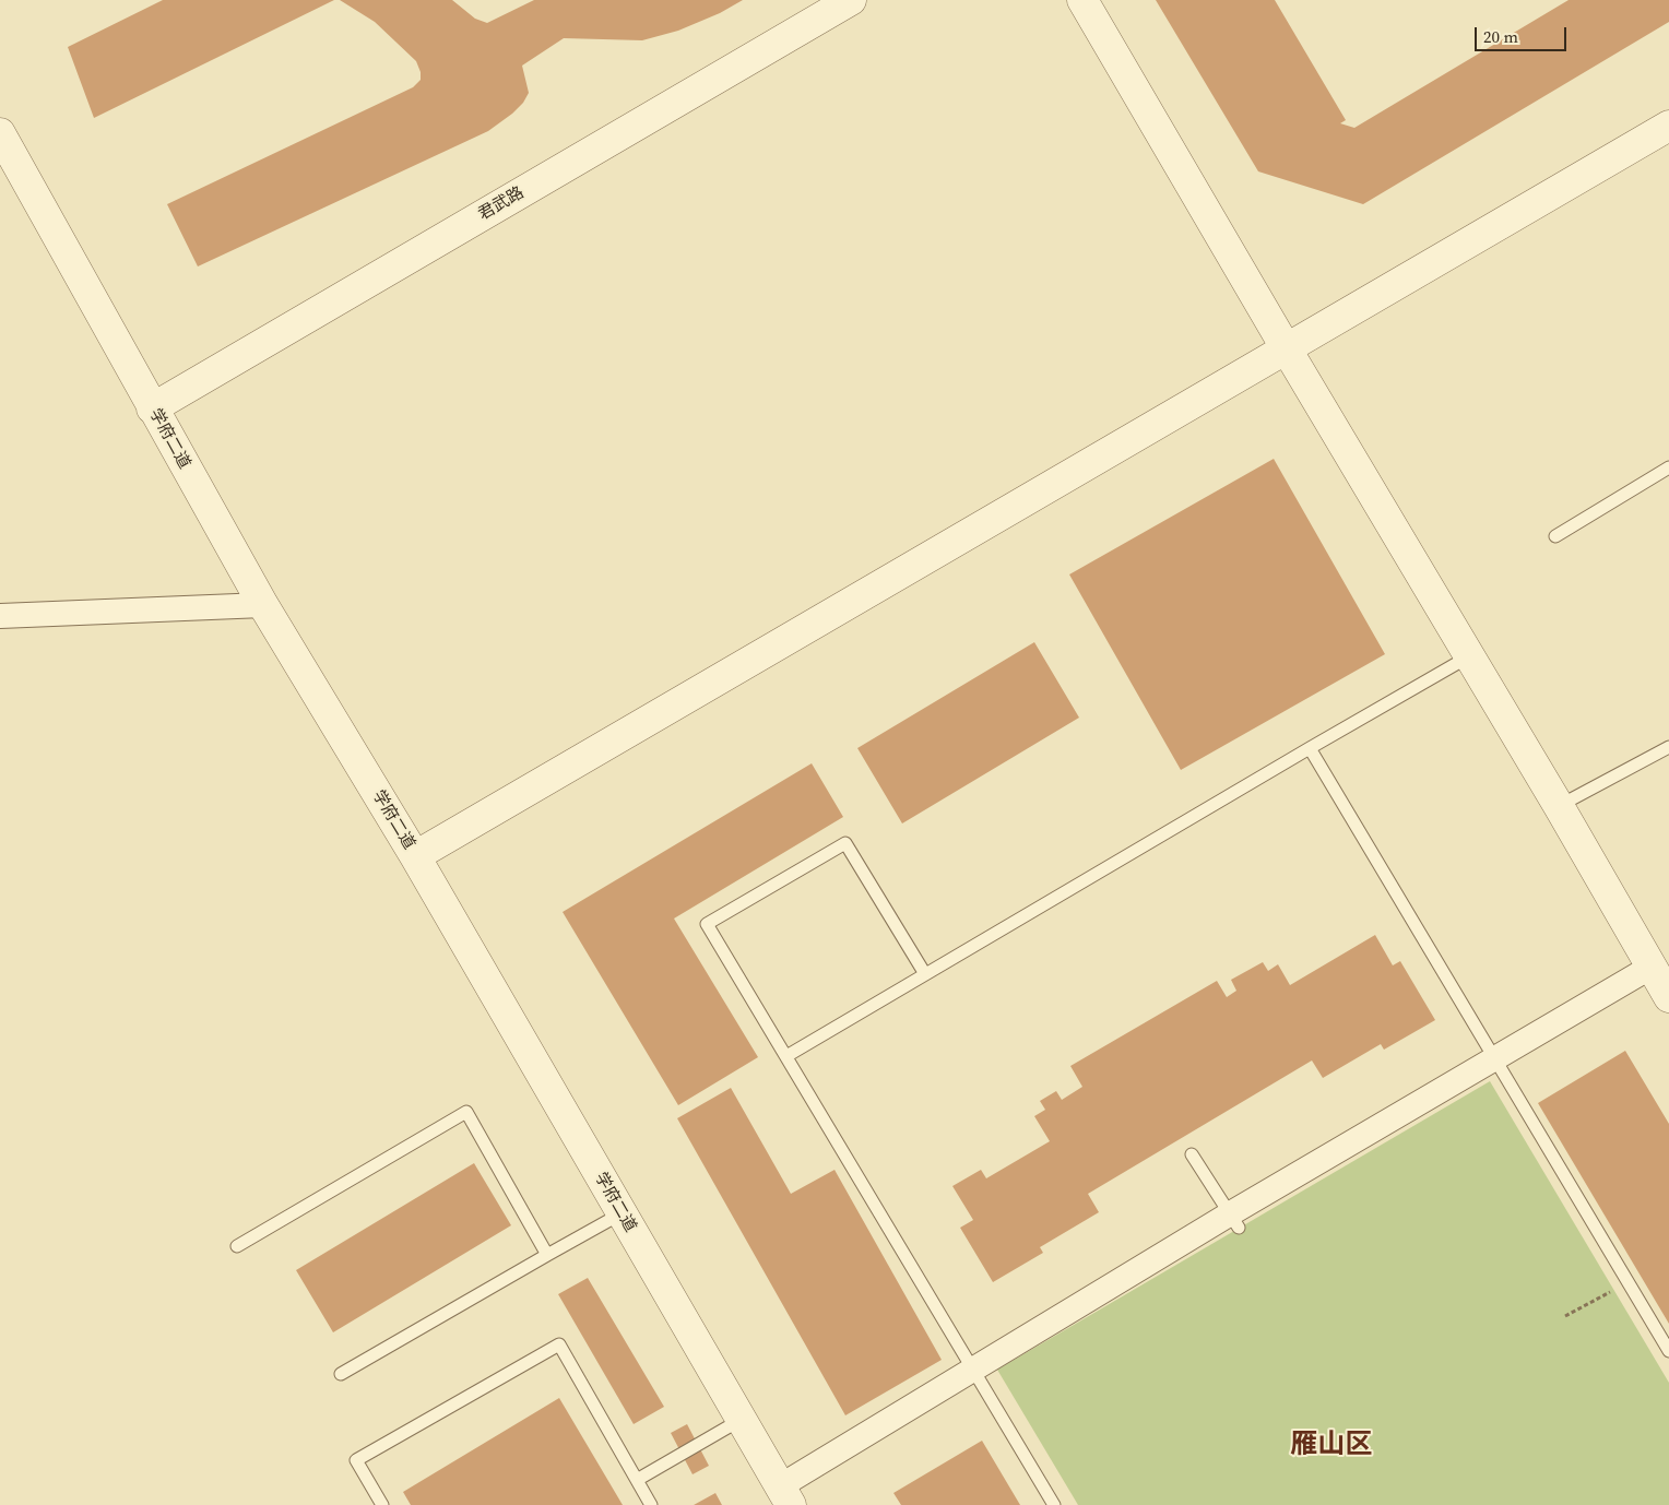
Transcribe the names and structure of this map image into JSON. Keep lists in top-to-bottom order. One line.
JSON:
{"streets":{"street":["君武路","学府二道"]},"crossings":[["君武路","学府二道"]],"districts":["雁山区"],"scale_bar":"20 m"}
